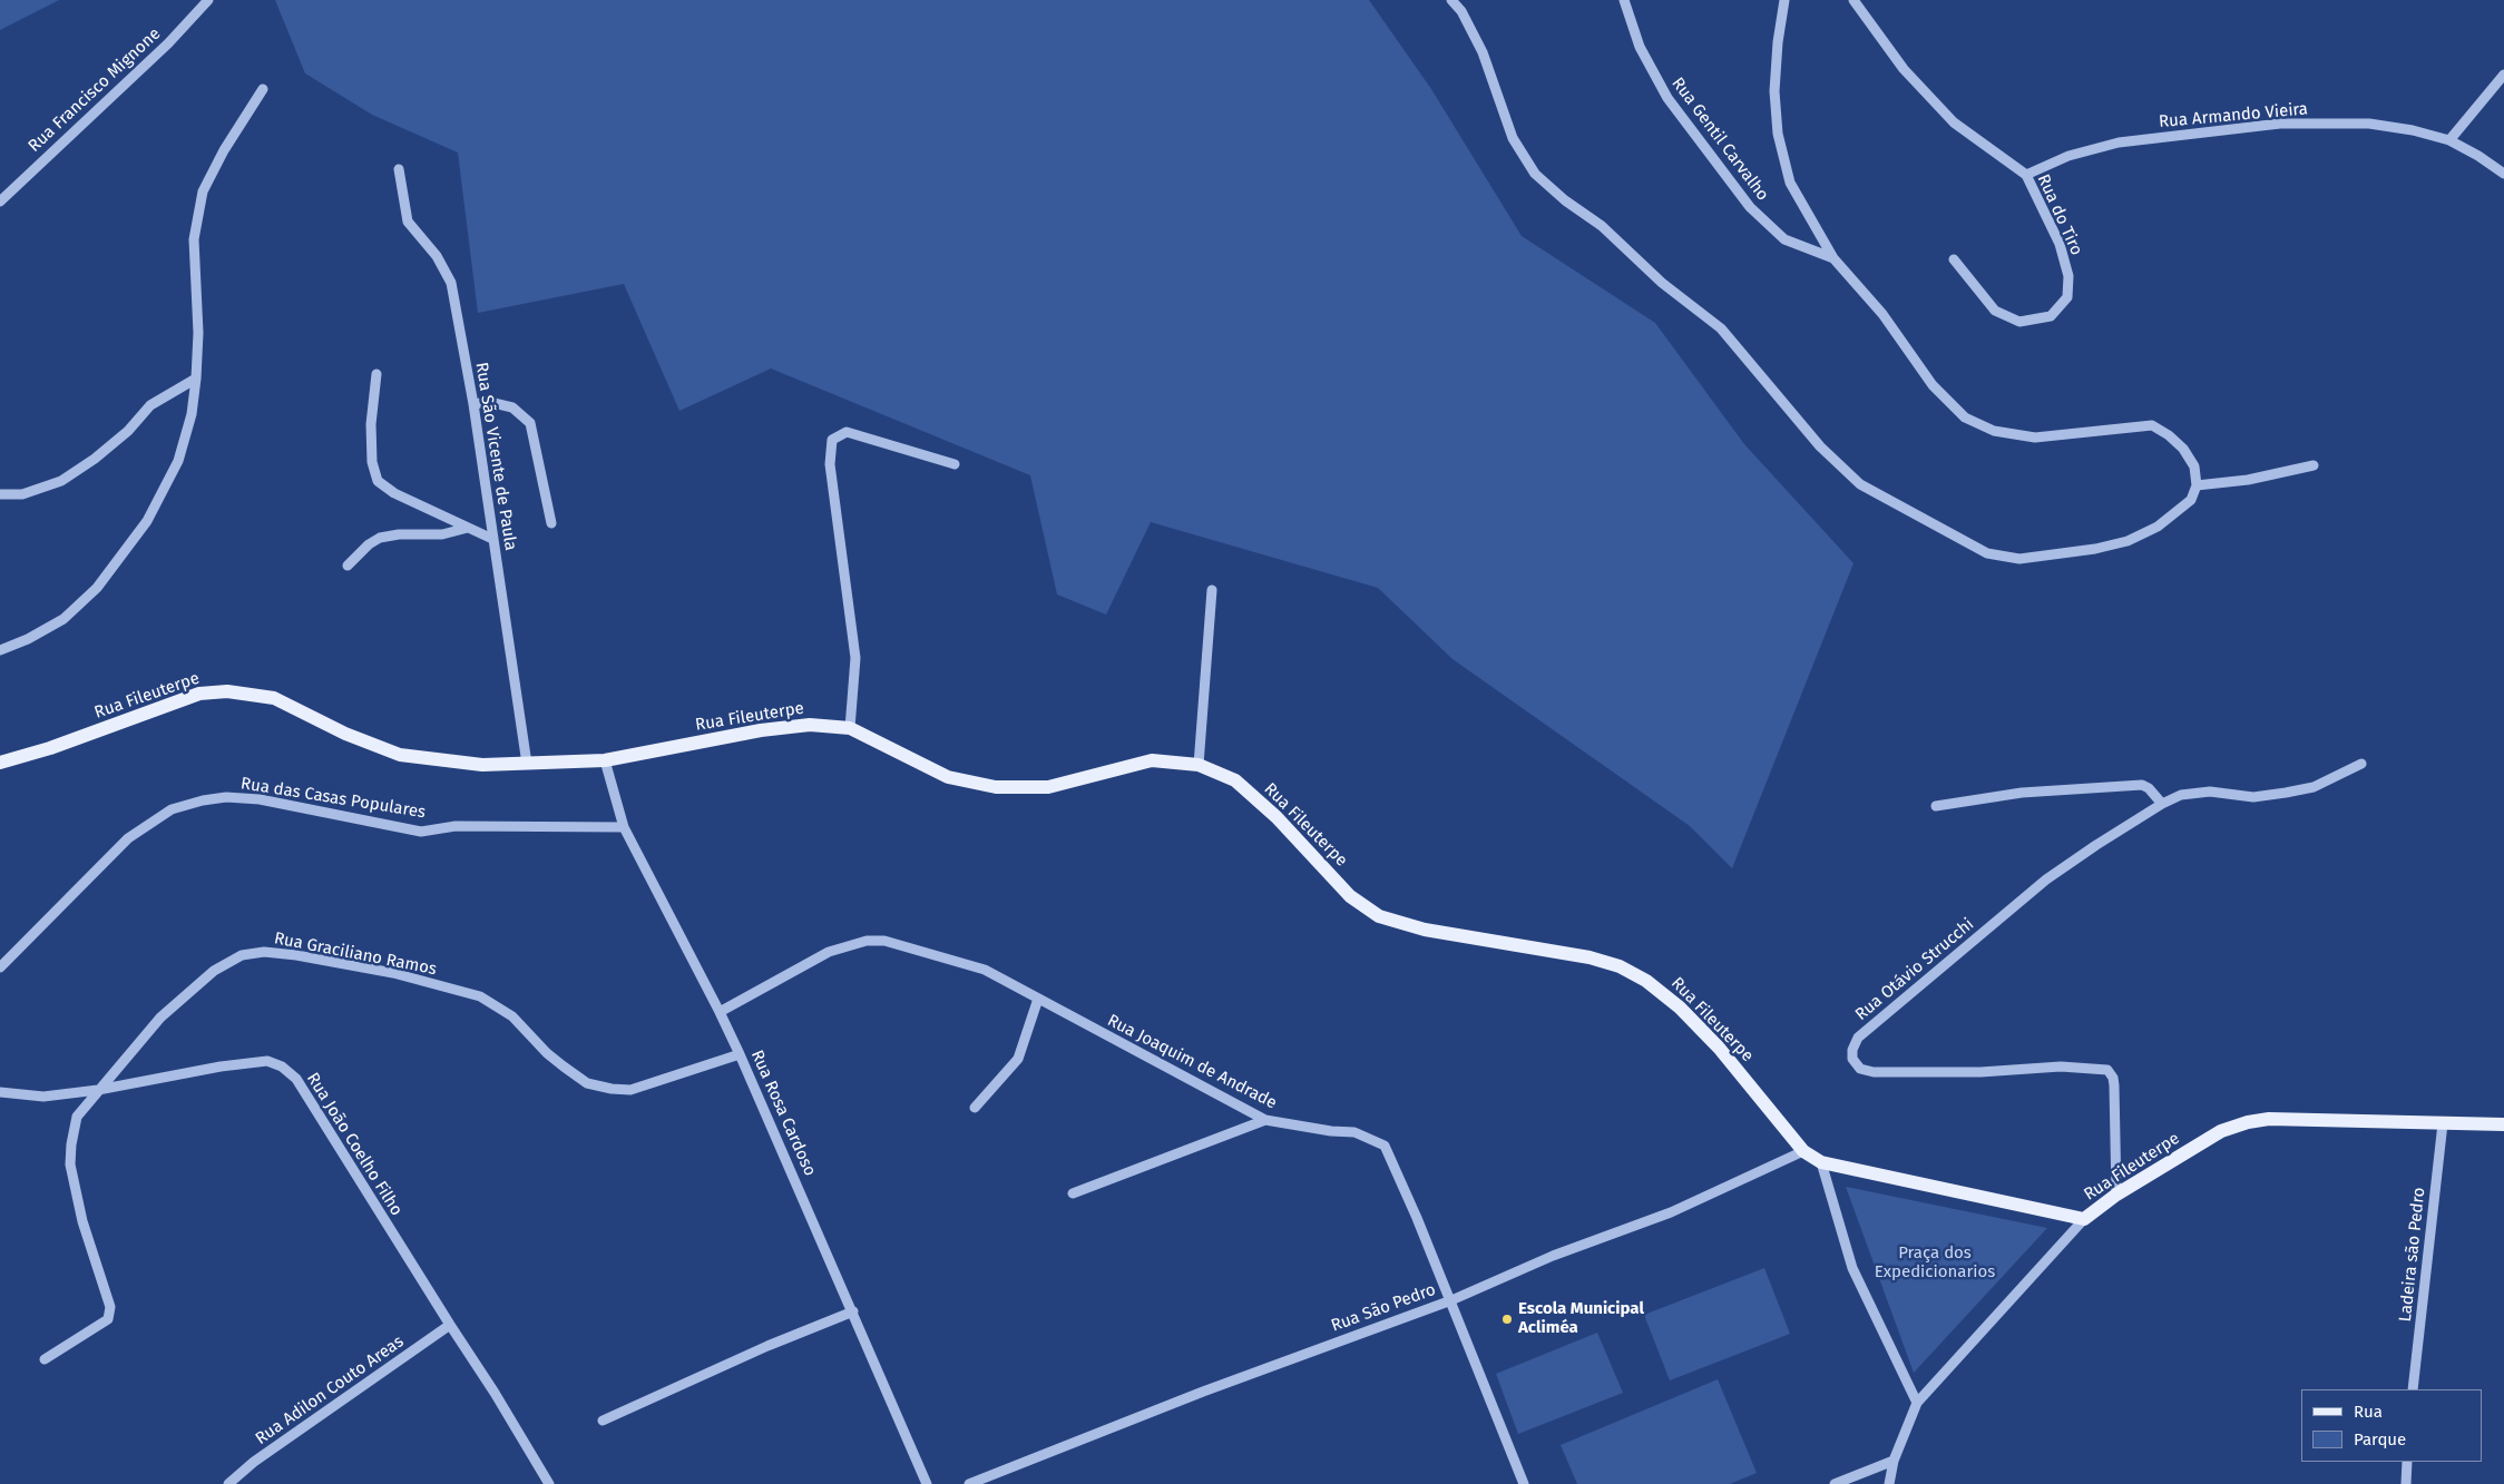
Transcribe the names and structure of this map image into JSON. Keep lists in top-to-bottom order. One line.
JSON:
{"streets":{"main road":["Rua Fileuterpe"],"street":["Rua Francisco Mignone","Rua Armando Vieira","Rua Gentil Carvalho","Rua do Tiro","Rua São Vicente de Paula","Rua das Casas Populares","Rua Graciliano Ramos","Rua Otávio Strucchi","Rua Joaquim de Andrade","Rua Rosa Cardoso","Rua João Coelho Filho","Ladeira são Pedro","Rua São Pedro","Rua Adilon Couto Areas"]},"crossings":[["Rua Armando Vieira","Rua do Tiro"],["Rua São Vicente de Paula","Rua Fileuterpe"],["Rua Fileuterpe","Rua Otávio Strucchi"],["Rua Fileuterpe","Rua Rosa Cardoso"],["Rua Fileuterpe","Ladeira são Pedro"],["Rua Fileuterpe","Rua São Pedro"],["Rua das Casas Populares","Rua Rosa Cardoso"],["Rua Graciliano Ramos","Rua Rosa Cardoso"],["Rua Graciliano Ramos","Rua João Coelho Filho"],["Rua Joaquim de Andrade","Rua Rosa Cardoso"],["Rua Joaquim de Andrade","Rua São Pedro"],["Rua João Coelho Filho","Rua Adilon Couto Areas"]],"parks":["Praça dos Expedicionarios"],"places":["Escola Municipal Acliméa"],"legend":["Rua","Parque"]}
